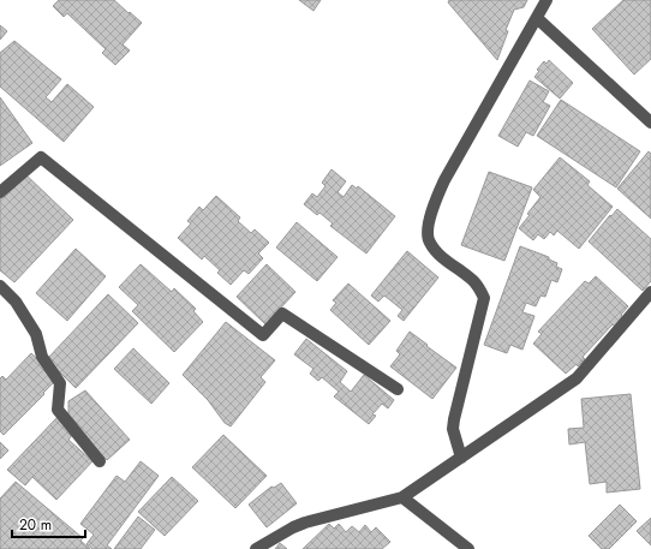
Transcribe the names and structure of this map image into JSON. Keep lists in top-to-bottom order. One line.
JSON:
{"scale_bar":"20 m"}
